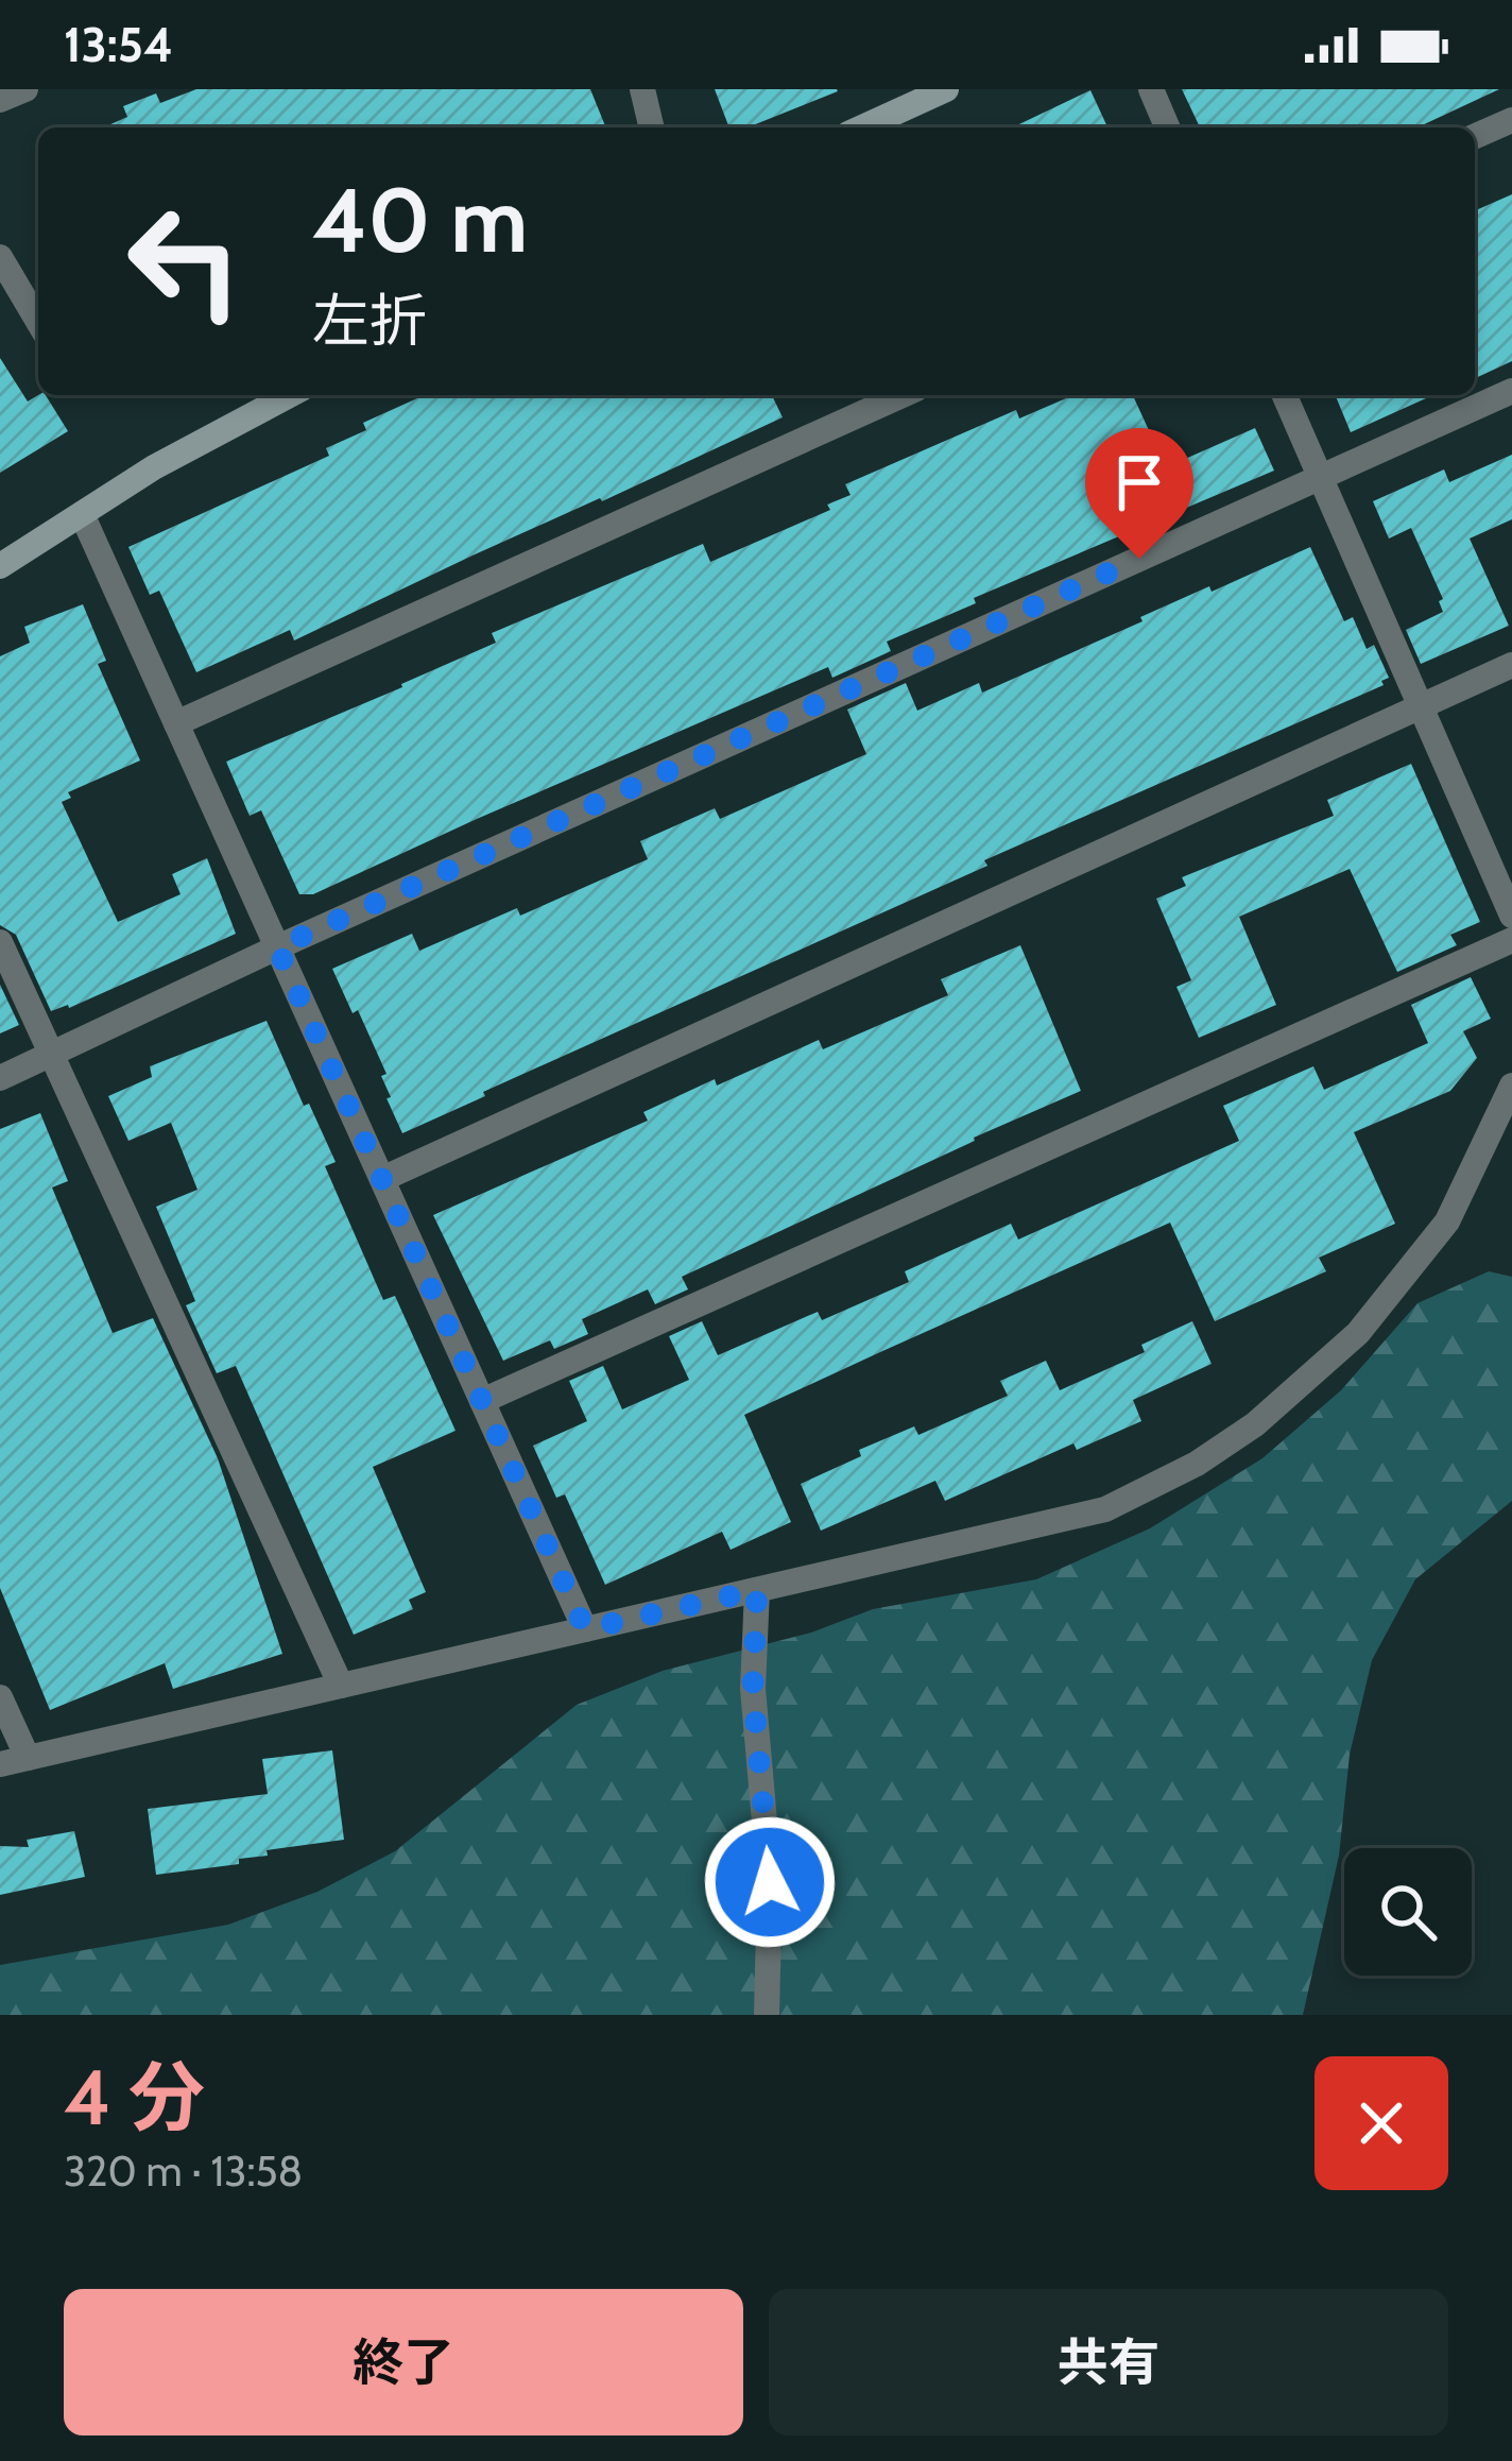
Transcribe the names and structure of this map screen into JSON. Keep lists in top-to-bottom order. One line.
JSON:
{"page":{"status":"13:54","turn":["40 m","左折"],"heading":["4 分","320 m · 13:58"],"buttons":["終了","共有"]}}
